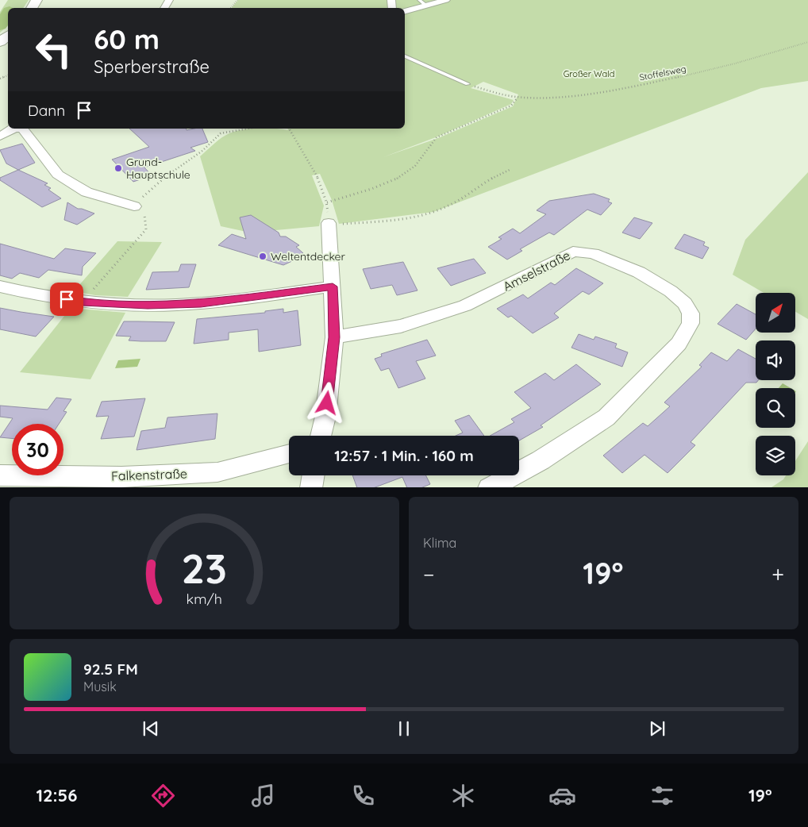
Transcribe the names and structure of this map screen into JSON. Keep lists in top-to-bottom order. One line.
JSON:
{"streets":{"street":["Amselstraße","Falkenstraße"],"path":["Stoffelsweg"]},"parks":["Großer Wald"],"places":["Grund- Hauptschule","Weltentdecker"],"north":"top right","page":{"turn":["60 m","Sperberstraße"],"then":"Dann","limit":"30","trip":"12:57 · 1 Min. · 160 m","tile":"Klima","heat":["−","19°","+"],"song":["92.5 FM","Musik"],"tabs":["12:56","19°"],"gauge":["23","km/h"]}}
